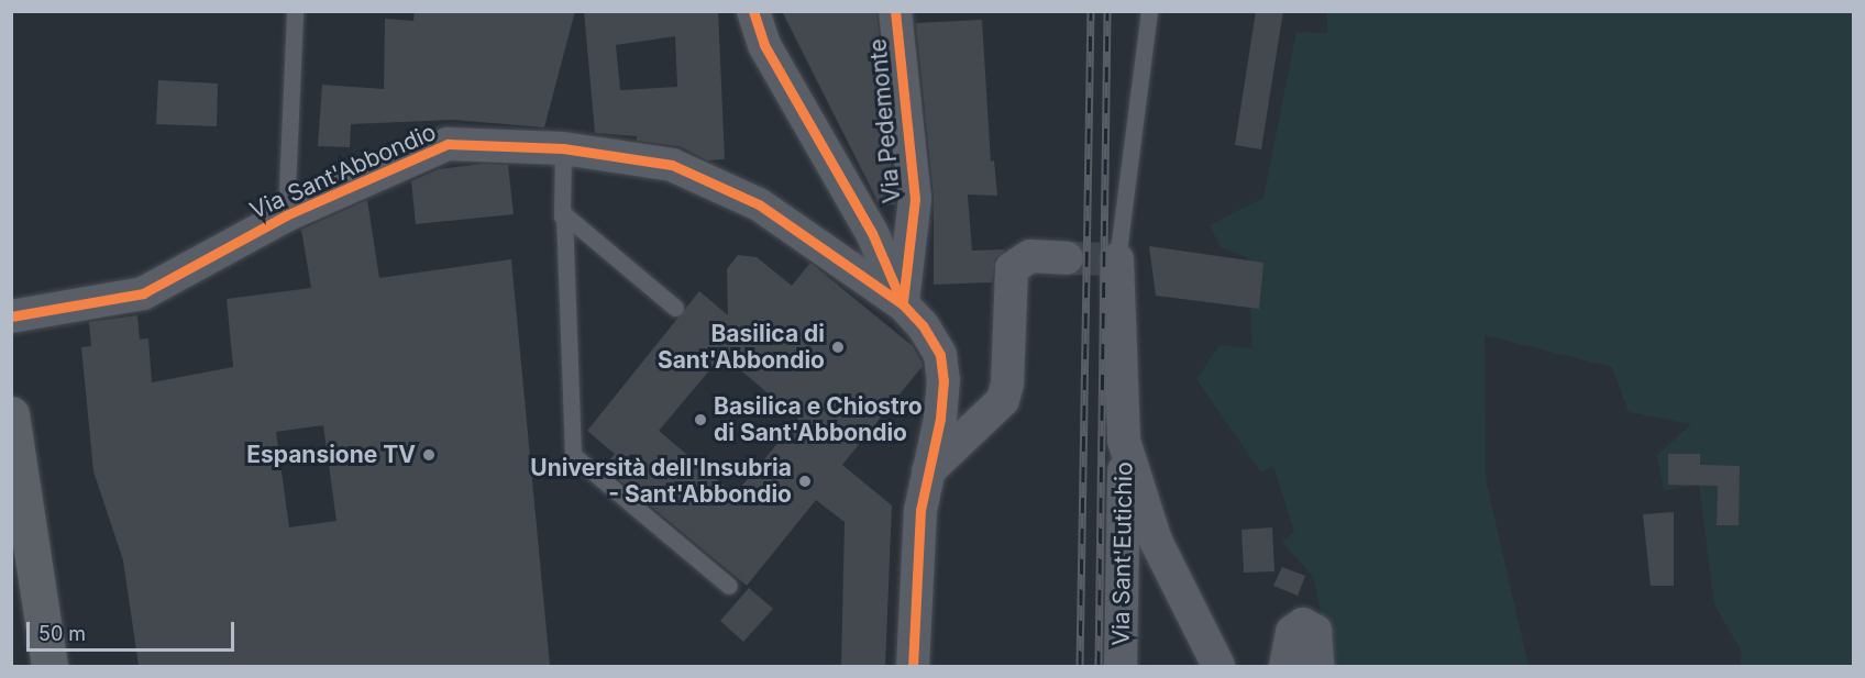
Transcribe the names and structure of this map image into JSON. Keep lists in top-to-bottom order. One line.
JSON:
{"streets":{"street":["Via Pedemonte","Via Sant'Abbondio","Via Sant'Eutichio"]},"crossings":[["Via Pedemonte","Via Sant'Abbondio"]],"places":["Basilica di Sant'Abbondio","Basilica e Chiostro di Sant'Abbondio","Espansione TV","Università dell'Insubria - Sant'Abbondio"],"scale_bar":"50 m"}
